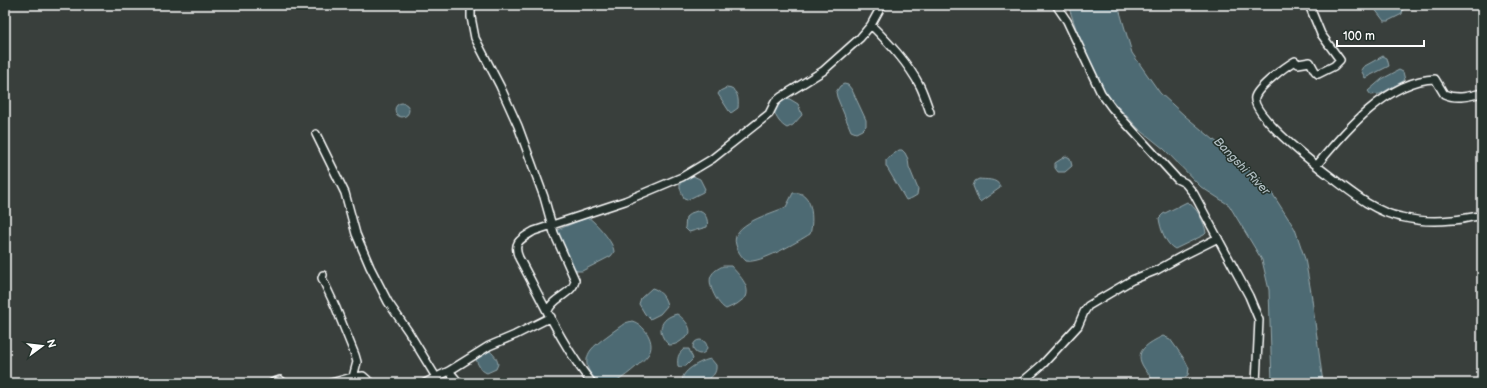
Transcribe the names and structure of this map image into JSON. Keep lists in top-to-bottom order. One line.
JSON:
{"water":["Bangshi River"],"scale_bar":"100 m","north":"right"}
